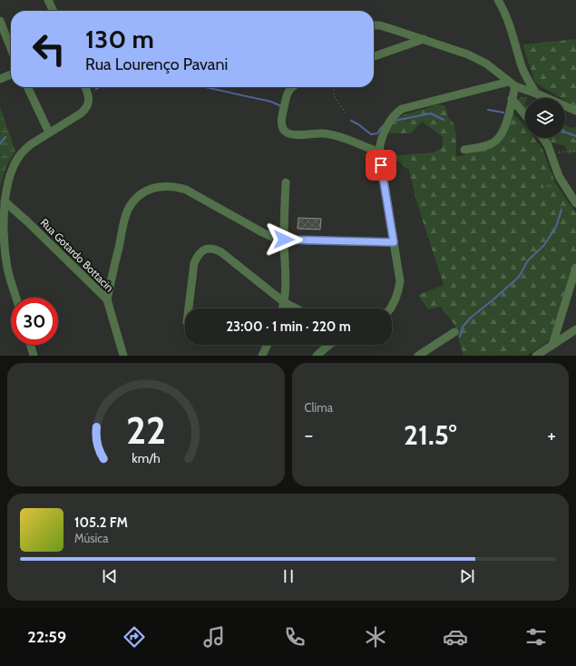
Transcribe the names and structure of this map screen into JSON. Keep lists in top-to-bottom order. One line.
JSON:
{"streets":{"street":["Rua Gotardo Bottacin"]},"page":{"turn":["130 m","Rua Lourenço Pavani"],"limit":"30","trip":"23:00 · 1 min · 220 m","tile":"Clima","heat":["−","21.5°","+"],"song":["105.2 FM","Música"],"tabs":"22:59","gauge":["22","km/h"]}}
